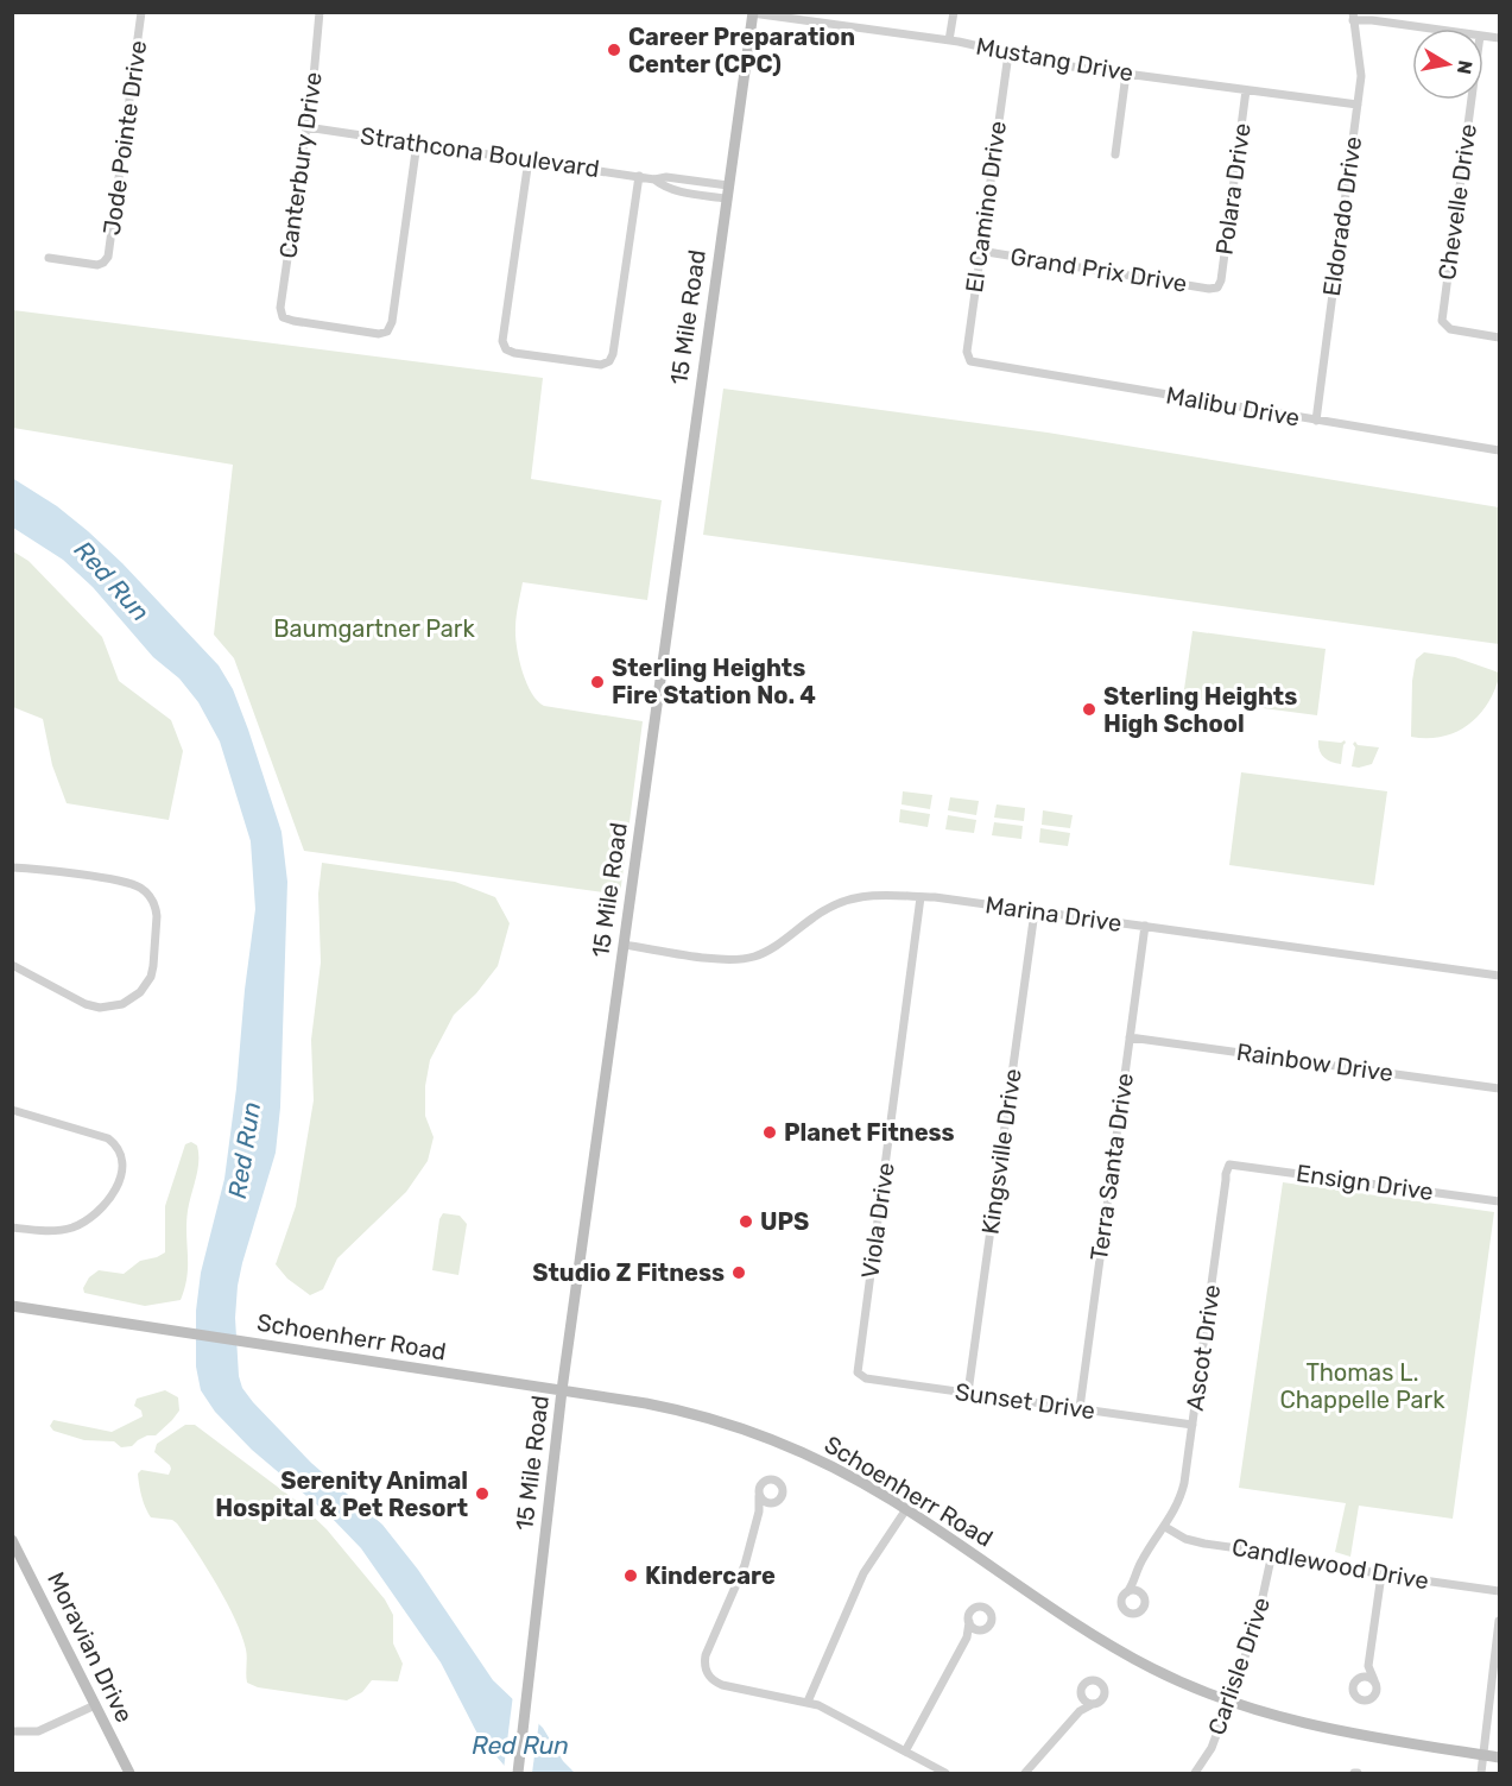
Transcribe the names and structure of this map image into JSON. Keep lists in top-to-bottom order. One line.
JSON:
{"streets":{"main road":["15 Mile Road","Schoenherr Road","Moravian Drive"],"street":["Mustang Drive","Jode Pointe Drive","Strathcona Boulevard","Canterbury Drive","Polara Drive","Chevelle Drive","El Camino Drive","Eldorado Drive","Grand Prix Drive","Malibu Drive","Marina Drive","Rainbow Drive","Kingsville Drive","Terra Santa Drive","Ensign Drive","Viola Drive","Ascot Drive","Sunset Drive","Candlewood Drive","Carlisle Drive"]},"crossings":[["Mustang Drive","Polara Drive"],["Mustang Drive","El Camino Drive"],["Mustang Drive","Eldorado Drive"],["Mustang Drive","15 Mile Road"],["Strathcona Boulevard","Canterbury Drive"],["Strathcona Boulevard","15 Mile Road"],["Polara Drive","Grand Prix Drive"],["El Camino Drive","Grand Prix Drive"],["El Camino Drive","Malibu Drive"],["Eldorado Drive","Malibu Drive"],["15 Mile Road","Marina Drive"],["15 Mile Road","Schoenherr Road"],["Marina Drive","Kingsville Drive"],["Marina Drive","Terra Santa Drive"],["Marina Drive","Viola Drive"],["Rainbow Drive","Terra Santa Drive"],["Kingsville Drive","Sunset Drive"],["Terra Santa Drive","Sunset Drive"],["Ensign Drive","Ascot Drive"],["Viola Drive","Sunset Drive"],["Schoenherr Road","Carlisle Drive"],["Ascot Drive","Sunset Drive"],["Ascot Drive","Candlewood Drive"],["Candlewood Drive","Carlisle Drive"]],"water":["Red Run"],"parks":["Baumgartner Park","Thomas L. Chappelle Park"],"places":["Career Preparation Center (CPC)","Sterling Heights Fire Station No. 4","Sterling Heights High School","Planet Fitness","UPS","Studio Z Fitness","Serenity Animal Hospital & Pet Resort","Kindercare"],"north":"right"}
